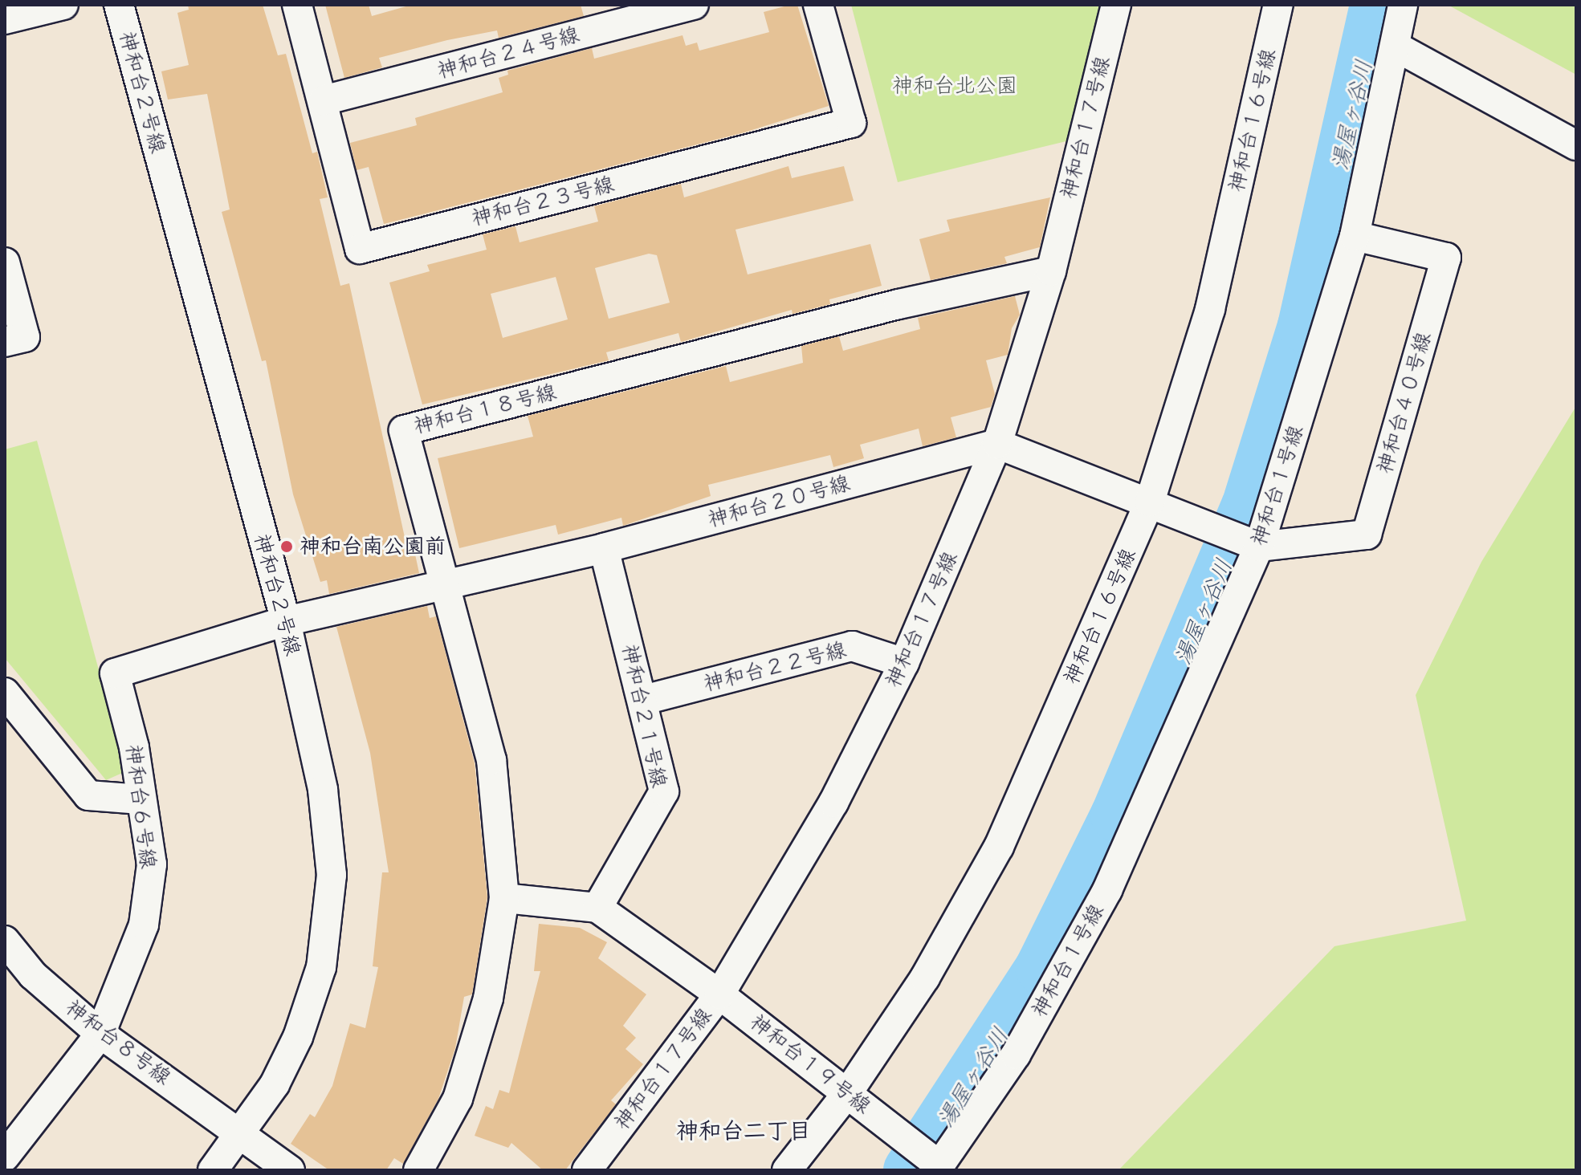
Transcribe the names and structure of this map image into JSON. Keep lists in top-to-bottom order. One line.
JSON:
{"streets":{"street":["神和台２４号線","神和台２号線","神和台１６号線","神和台１７号線","神和台２３号線","神和台４０号線","神和台１８号線","神和台１号線","神和台２０号線","神和台２２号線","神和台２１号線","神和台６号線","神和台８号線","神和台１９号線"]},"crossings":[["神和台２４号線","神和台２３号線"],["神和台２号線","神和台２０号線"],["神和台２号線","神和台６号線"],["神和台２号線","神和台８号線"],["神和台１６号線","神和台１９号線"],["神和台１７号線","神和台１８号線"],["神和台１７号線","神和台２０号線"],["神和台１７号線","神和台２２号線"],["神和台１７号線","神和台１９号線"],["神和台４０号線","神和台１号線"],["神和台１８号線","神和台２０号線"],["神和台１８号線","神和台１９号線"],["神和台１号線","神和台１９号線"],["神和台２０号線","神和台２１号線"],["神和台２０号線","神和台６号線"],["神和台２２号線","神和台２１号線"],["神和台２１号線","神和台１９号線"],["神和台６号線","神和台８号線"]],"districts":["神和台二丁目"],"water":["湯屋ヶ谷川"],"parks":["神和台北公園"],"places":["神和台南公園前"]}
